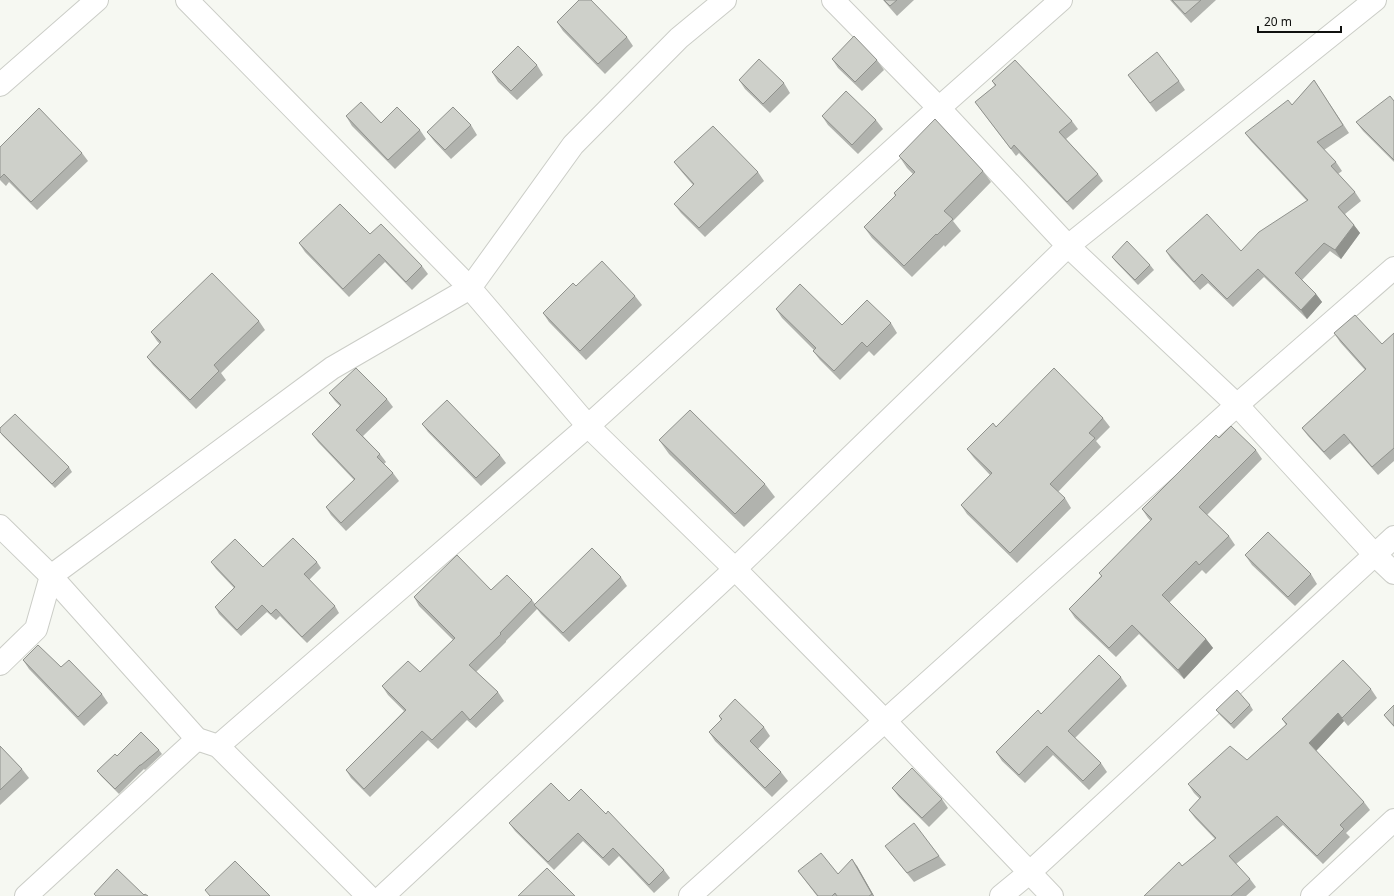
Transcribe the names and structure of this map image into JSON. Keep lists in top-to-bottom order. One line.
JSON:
{"scale_bar":"20 m"}
